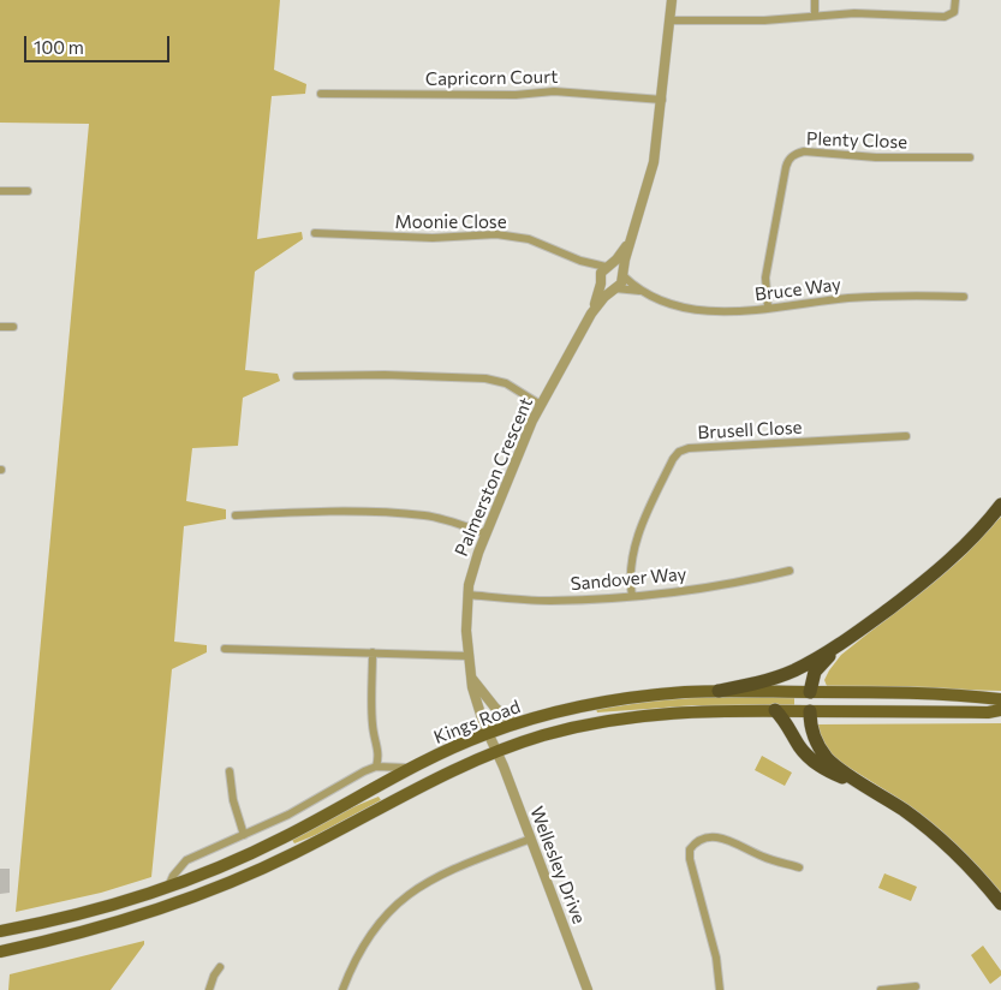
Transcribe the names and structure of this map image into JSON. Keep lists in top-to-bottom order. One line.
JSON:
{"streets":{"main road":["Kings Road"],"street":["Capricorn Court","Plenty Close","Moonie Close","Bruce Way","Brusell Close","Palmerston Crescent","Sandover Way","Wellesley Drive"]},"crossings":[["Plenty Close","Bruce Way"],["Moonie Close","Bruce Way"],["Moonie Close","Palmerston Crescent"],["Bruce Way","Palmerston Crescent"],["Brusell Close","Sandover Way"],["Palmerston Crescent","Sandover Way"],["Palmerston Crescent","Kings Road"],["Palmerston Crescent","Wellesley Drive"],["Kings Road","Wellesley Drive"]],"scale_bar":"100 m"}
